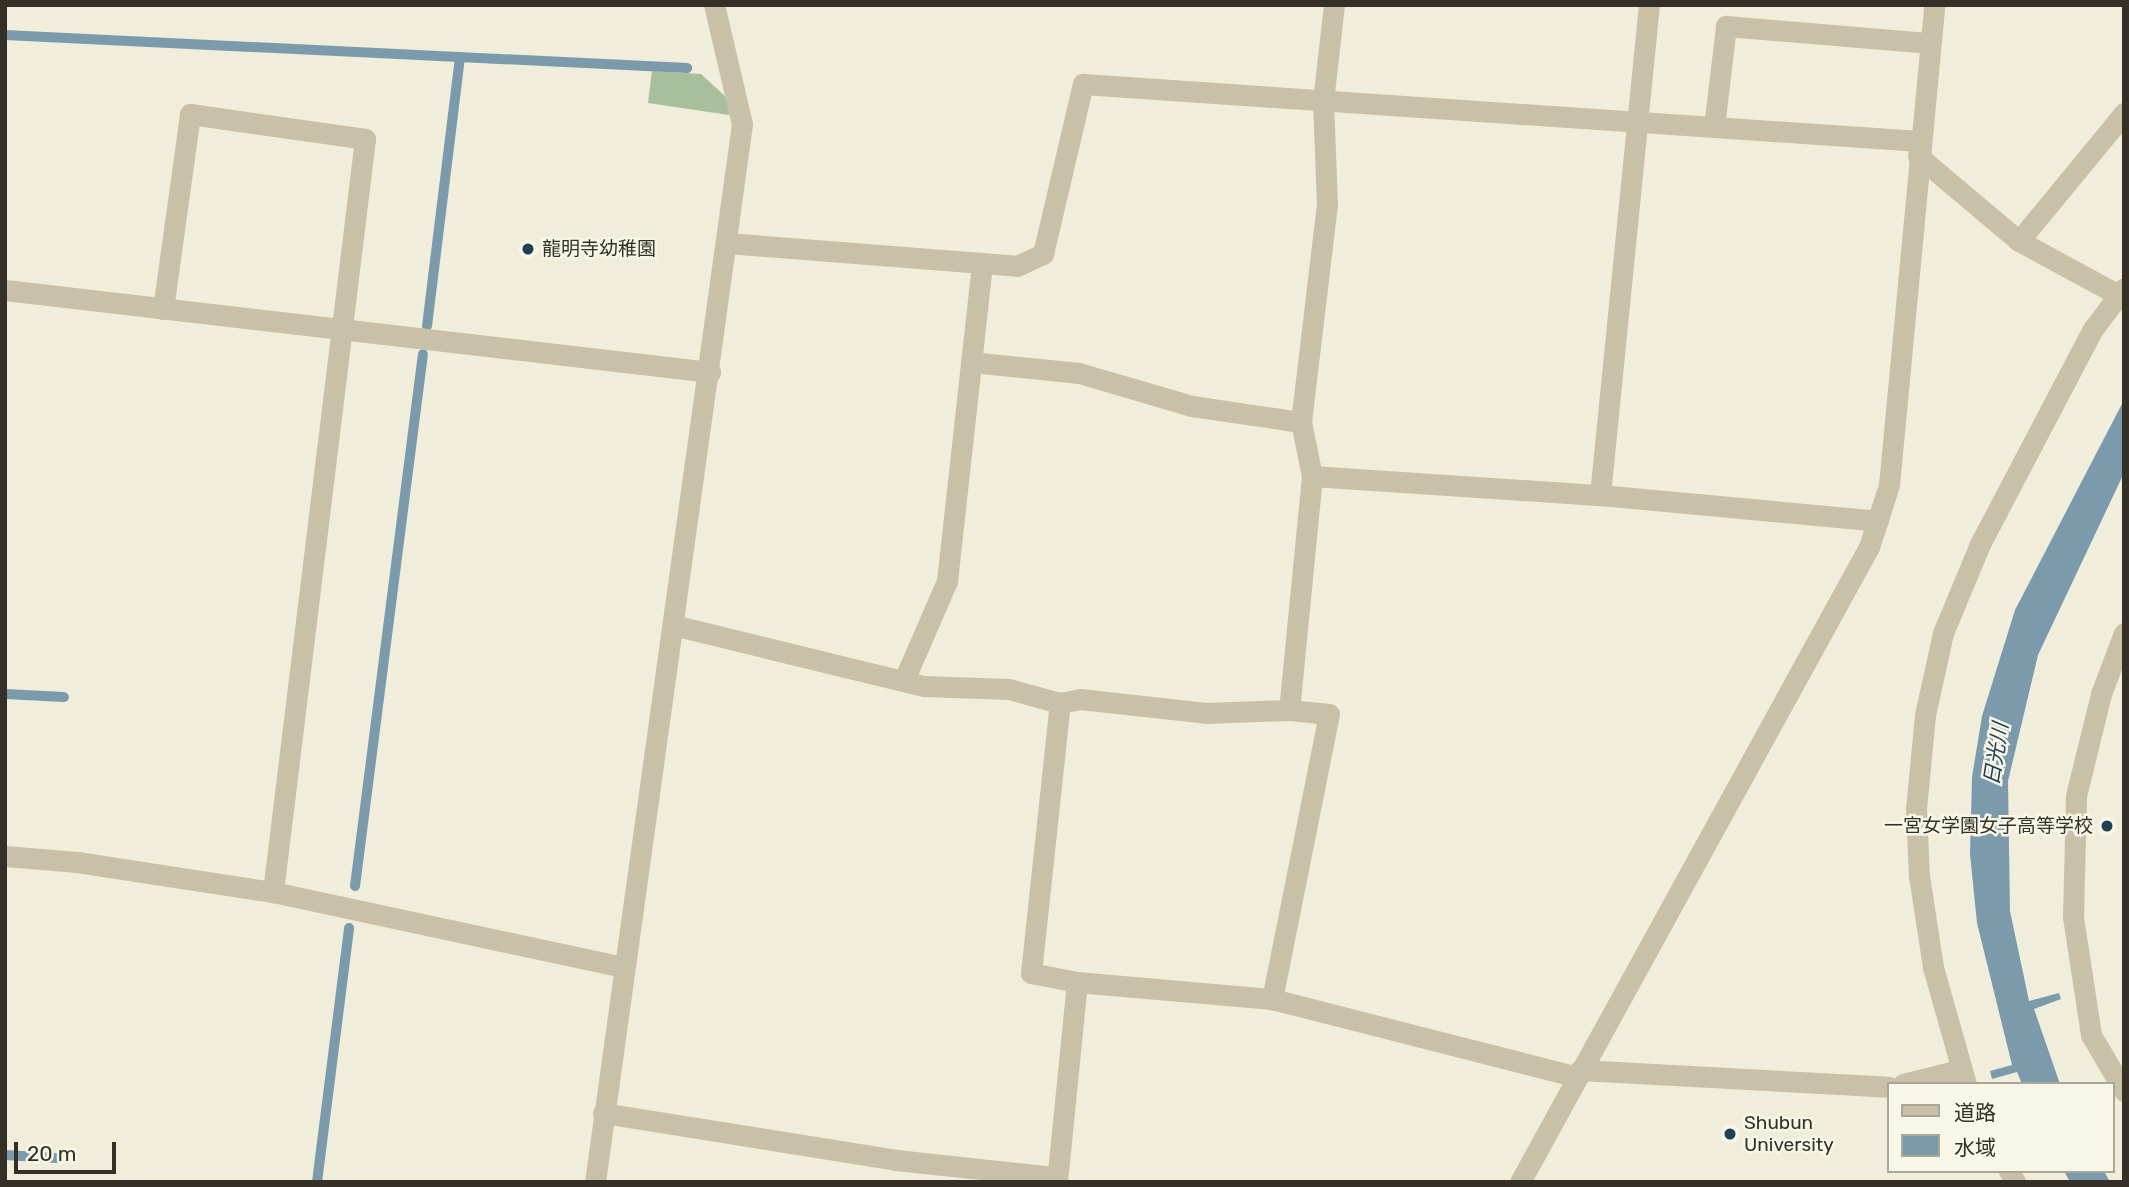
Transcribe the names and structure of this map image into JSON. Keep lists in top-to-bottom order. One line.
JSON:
{"water":["日光川"],"places":["龍明寺幼稚園","一宮女学園女子高等学校","Shubun University"],"legend":["道路","水域"],"scale_bar":"20 m"}
